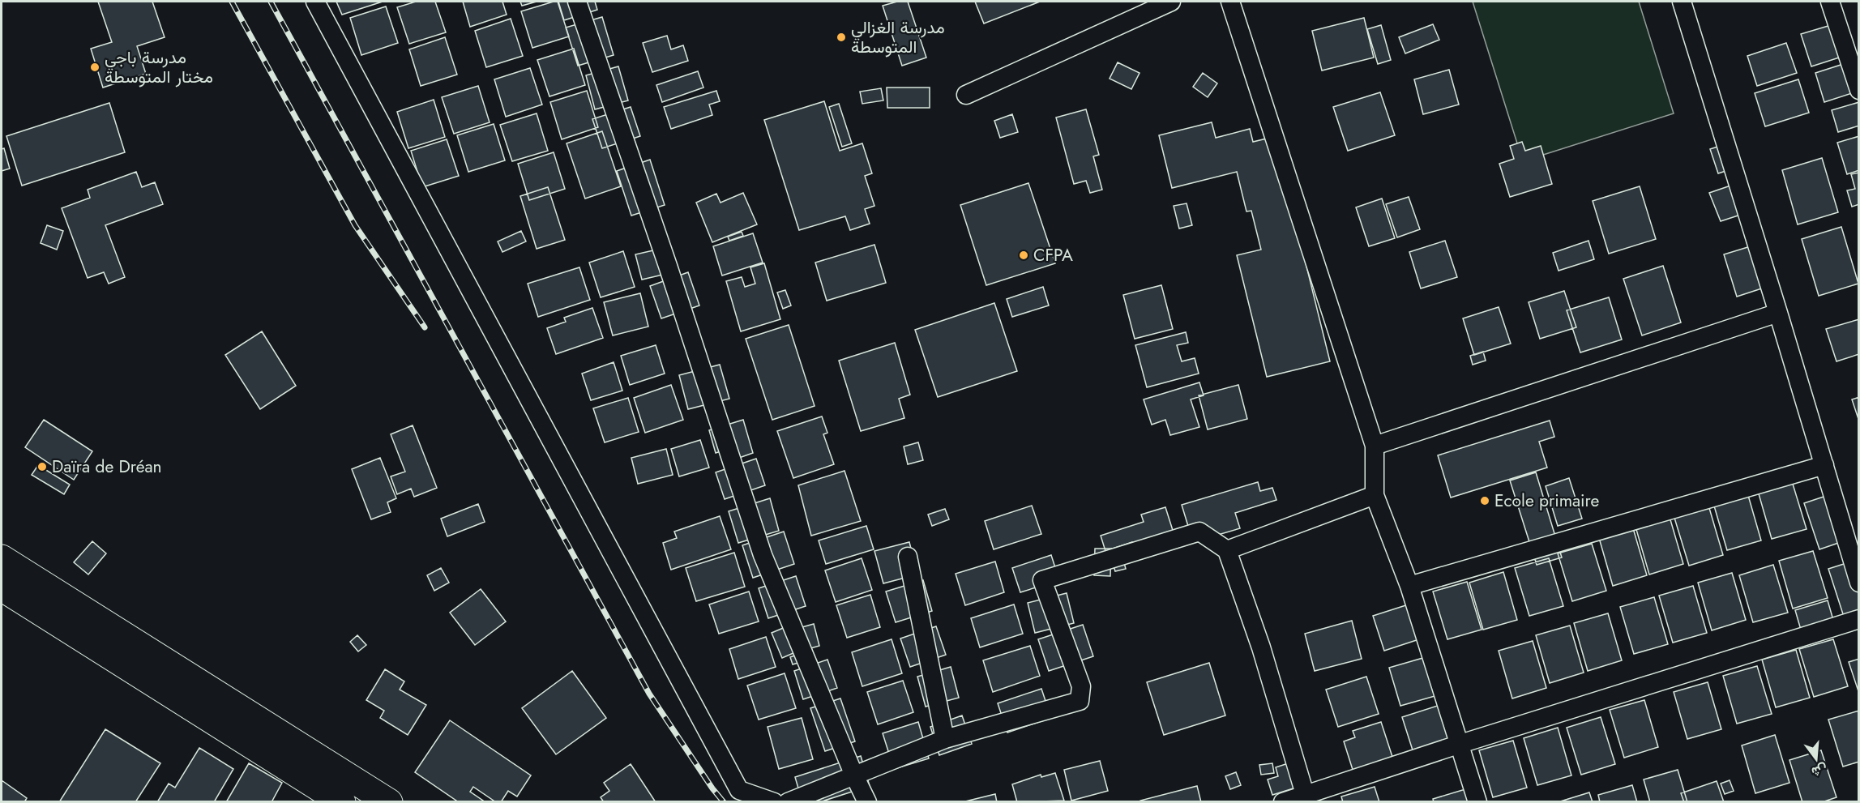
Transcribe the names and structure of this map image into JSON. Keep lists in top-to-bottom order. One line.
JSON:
{"places":["مدرسة الغزالي المتوسطة","مدرسة باجي مختار المتوسطة","CFPA","Daïra de Dréan","Ecole primaire"],"north":"bottom"}
